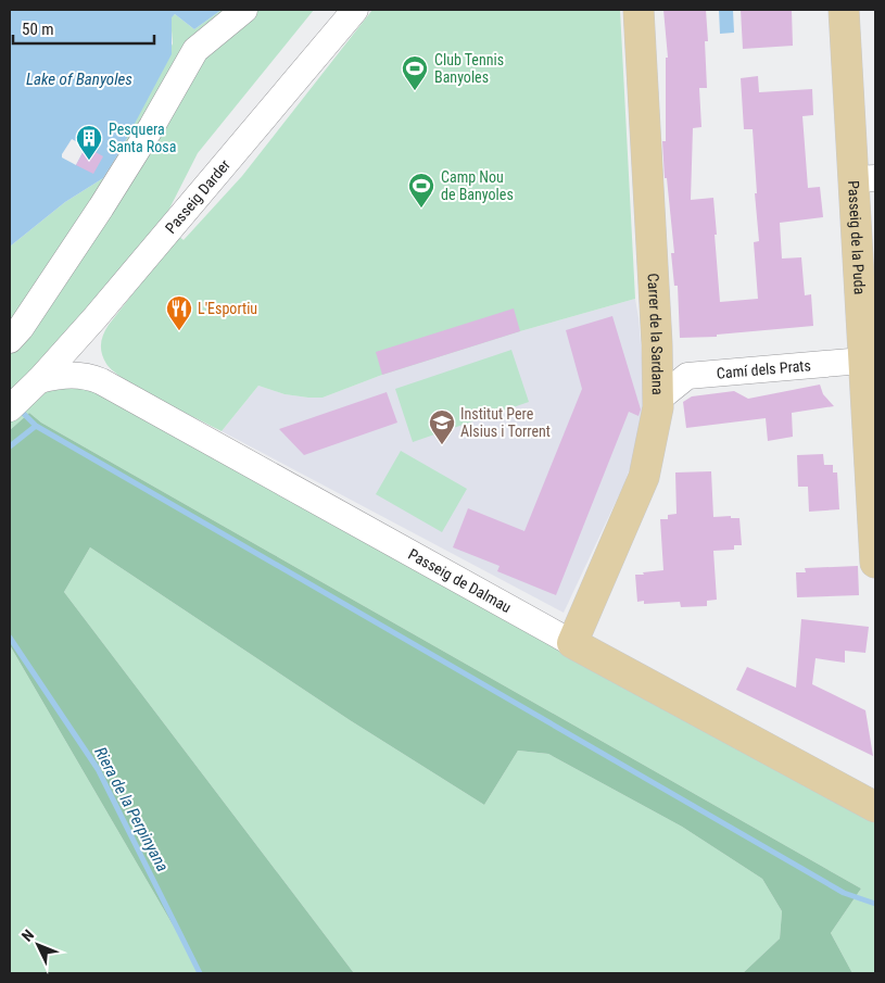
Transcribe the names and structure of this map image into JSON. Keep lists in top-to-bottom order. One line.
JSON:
{"streets":{"main road":["Passeig de la Puda","Carrer de la Sardana","Passeig de Dalmau"],"street":["Passeig Darder","Camí dels Prats"]},"crossings":[["Passeig Darder","Passeig de Dalmau"],["Passeig de la Puda","Camí dels Prats"],["Carrer de la Sardana","Camí dels Prats"],["Carrer de la Sardana","Passeig de Dalmau"]],"water":["Lake of Banyoles","Riera de la Perpinyana"],"places":{"sports":["Club Tennis Banyoles","Camp Nou de Banyoles"],"building":["Pesquera Santa Rosa"],"restaurant":["L'Esportiu"],"school or university":["Institut Pere Alsius i Torrent"]},"scale_bar":"50 m","north":"top left"}
